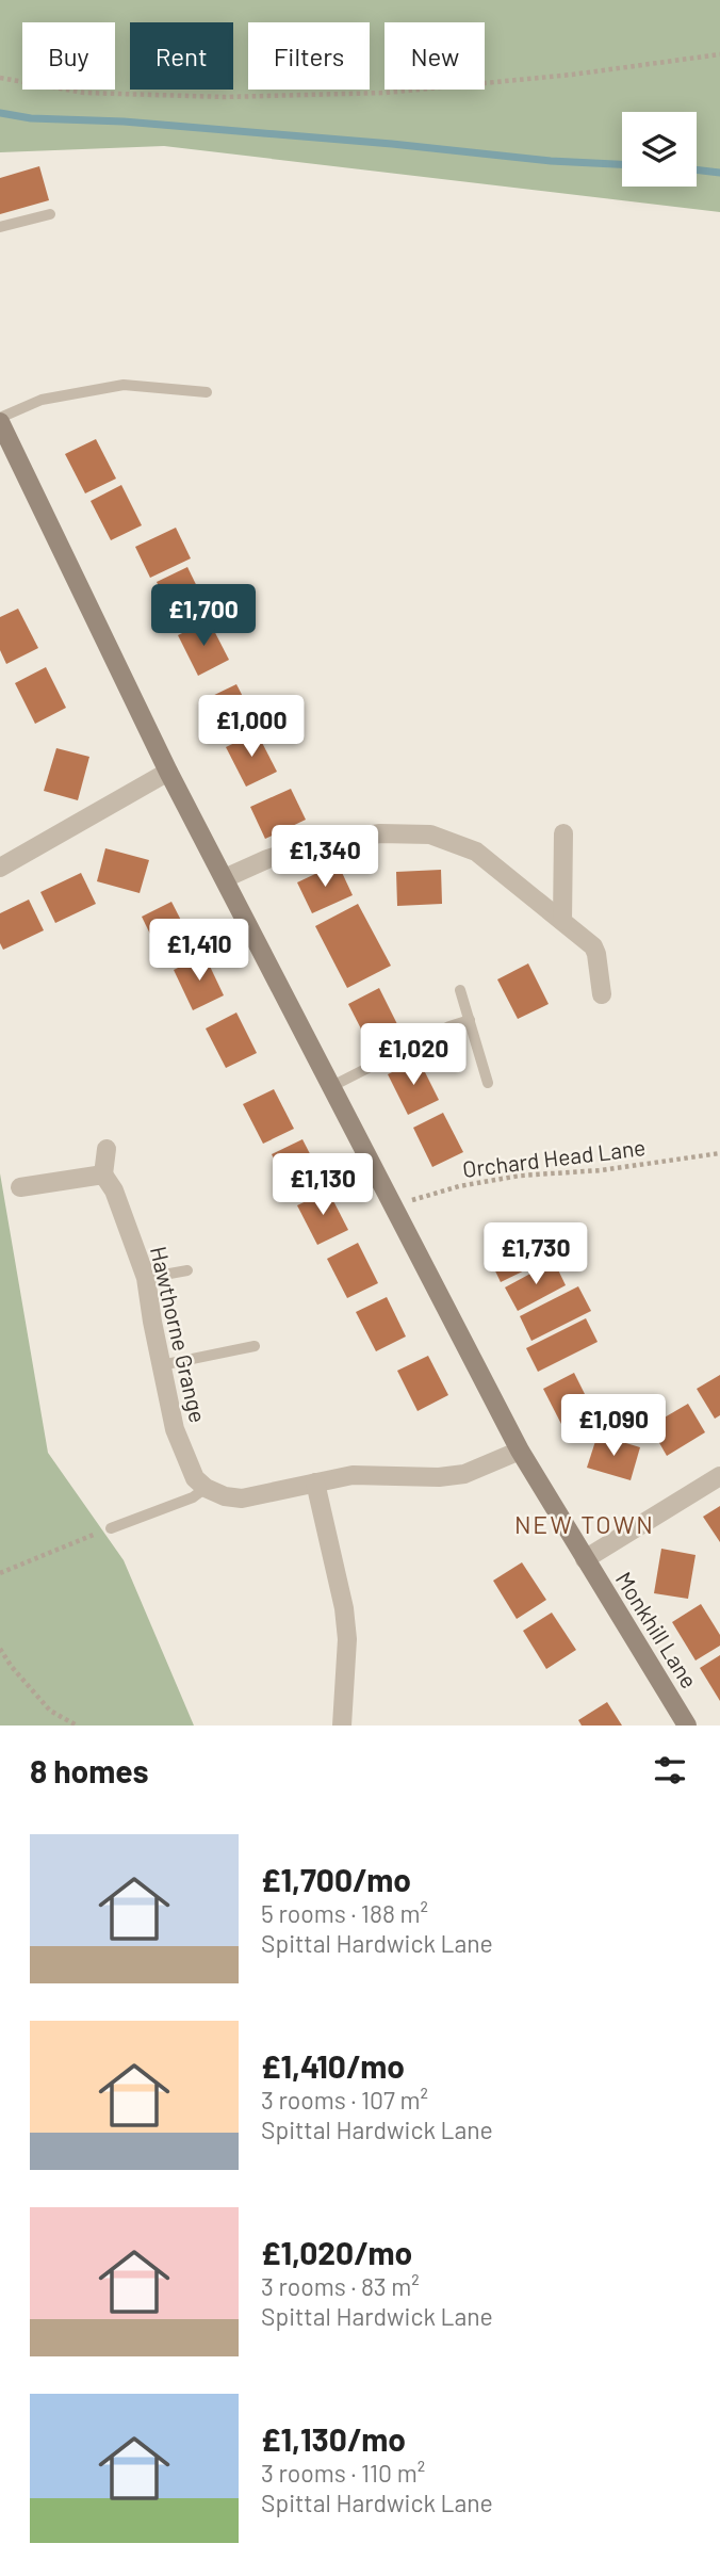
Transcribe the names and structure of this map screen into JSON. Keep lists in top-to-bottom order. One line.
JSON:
{"streets":{"street":["Hawthorne Grange","Monkhill Lane"],"path":["Orchard Head Lane"]},"crossings":[["Orchard Head Lane","Monkhill Lane"]],"districts":["NEW TOWN"],"page":{"chip":["Buy","Rent","Filters","New"],"price":["£1,700","£1,000","£1,340","£1,410","£1,020","£1,130","£1,730","£1,090"],"heading":"8 homes","list":[{"name":"£1,700/mo","note":"5 rooms · 188 m² · Spittal Hardwick Lane"},{"name":"£1,410/mo","note":"3 rooms · 107 m² · Spittal Hardwick Lane"},{"name":"£1,020/mo","note":"3 rooms · 83 m² · Spittal Hardwick Lane"},{"name":"£1,130/mo","note":"3 rooms · 110 m² · Spittal Hardwick Lane"}]}}
